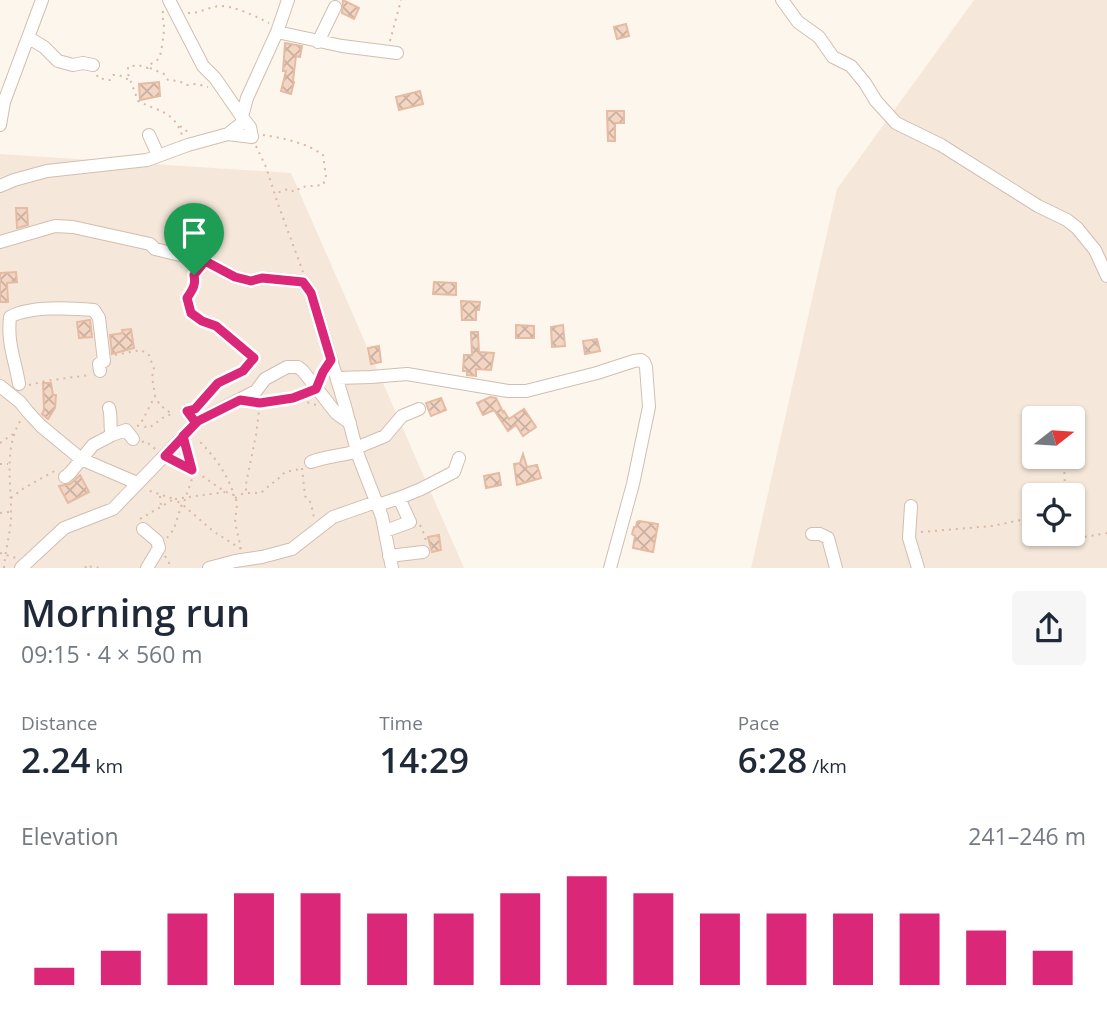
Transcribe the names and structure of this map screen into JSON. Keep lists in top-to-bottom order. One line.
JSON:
{"north":"right","page":{"heading":["Morning run","09:15 · 4 × 560 m"],"stats":[["Distance","2.24 km"],["Time","14:29"],["Pace","6:28 /km"]],"chart":["Elevation","241–246 m"]}}
